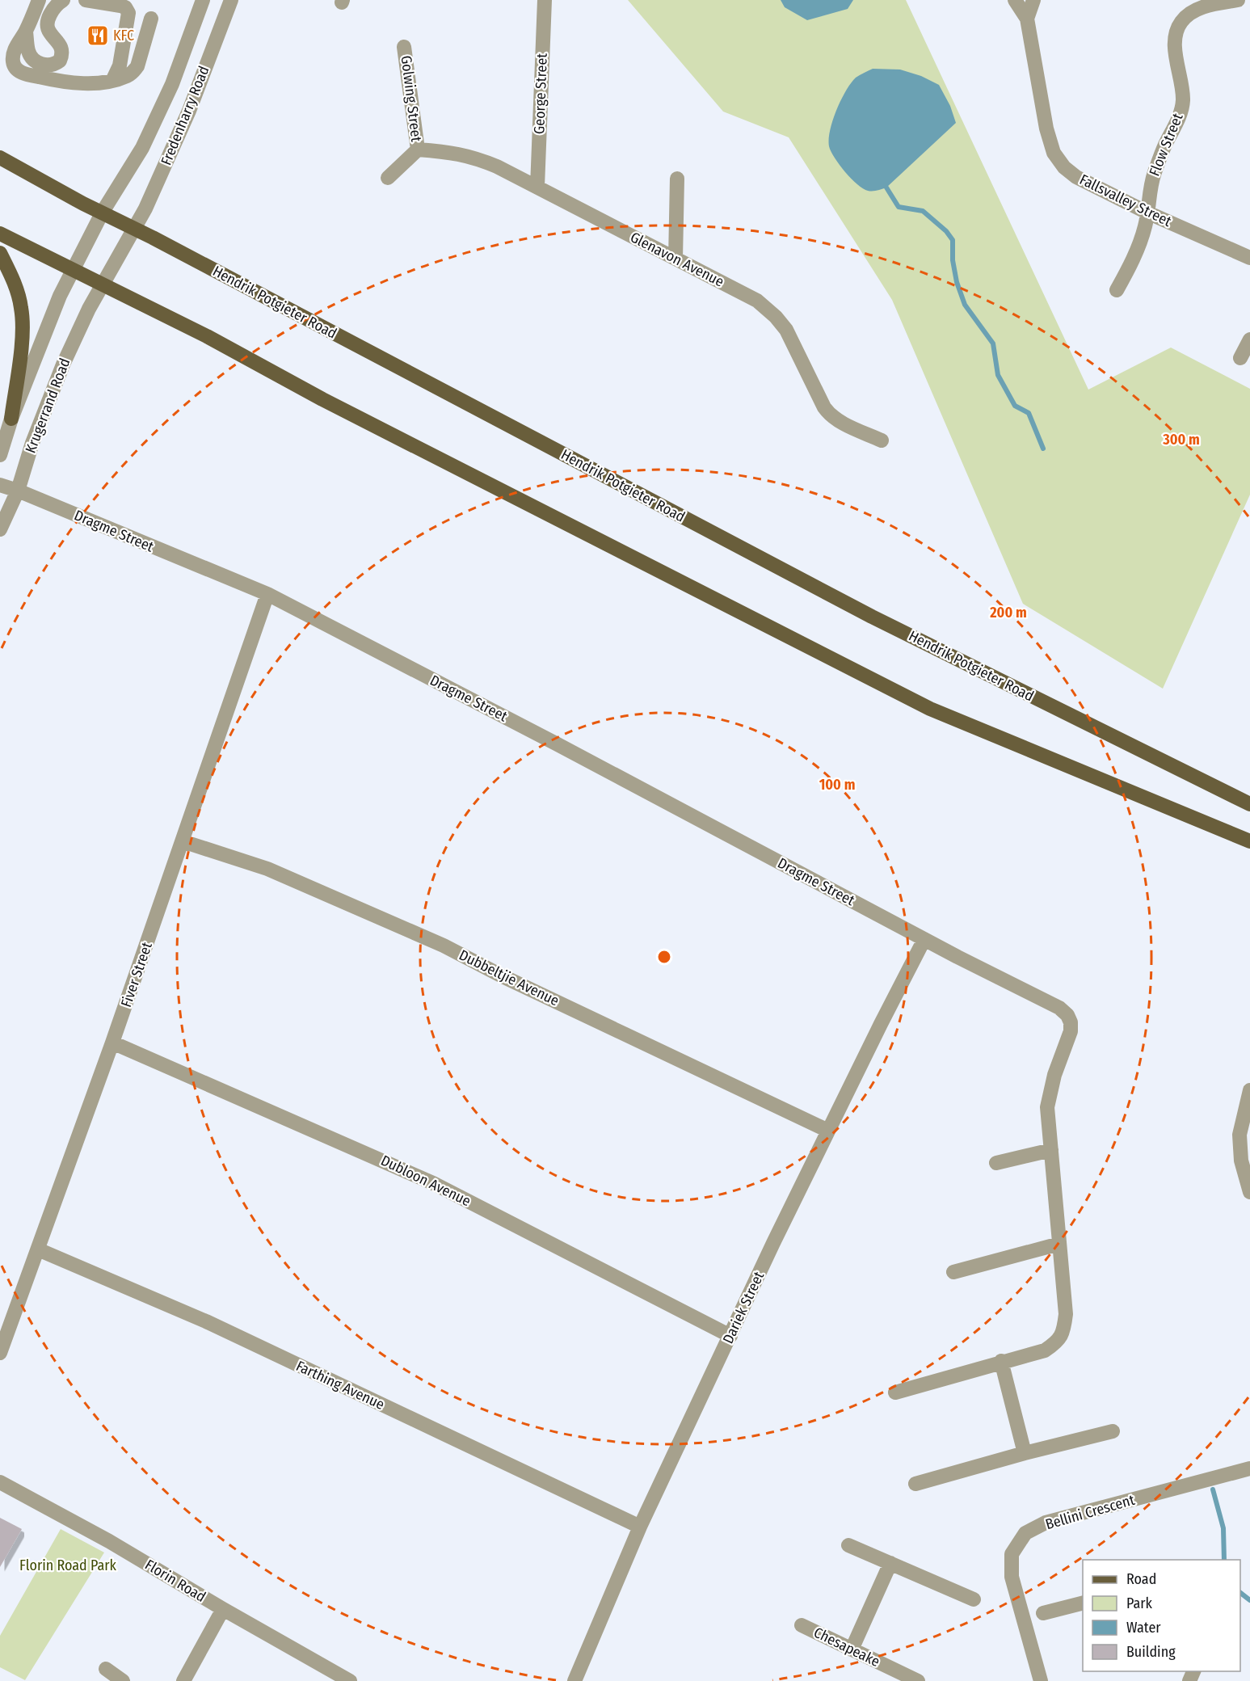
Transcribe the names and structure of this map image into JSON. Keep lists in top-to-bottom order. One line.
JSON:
{"streets":{"main road":["Hendrik Potgieter Road"],"street":["George Street","Golwing Street","Fredenharry Road","Flow Street","Fallsvalley Street","Glenavon Avenue","Krugerrand Road","Dragme Street","Fiver Street","Dubbeltjie Avenue","Dubloon Avenue","Dariek Street","Farthing Avenue","Bellini Crescent","Florin Road","Chesapeake"]},"crossings":[["George Street","Glenavon Avenue"],["Golwing Street","Glenavon Avenue"],["Fredenharry Road","Hendrik Potgieter Road"],["Fredenharry Road","Krugerrand Road"],["Flow Street","Fallsvalley Street"],["Krugerrand Road","Dragme Street"],["Dragme Street","Fiver Street"],["Dragme Street","Dariek Street"],["Fiver Street","Dubbeltjie Avenue"],["Fiver Street","Dubloon Avenue"],["Fiver Street","Farthing Avenue"],["Dubbeltjie Avenue","Dariek Street"],["Dubloon Avenue","Dariek Street"],["Dariek Street","Farthing Avenue"]],"parks":["Florin Road Park"],"places":{"restaurant":["KFC"]},"legend":["Road","Park","Water","Building"],"rings":["300 m","200 m","100 m"]}
